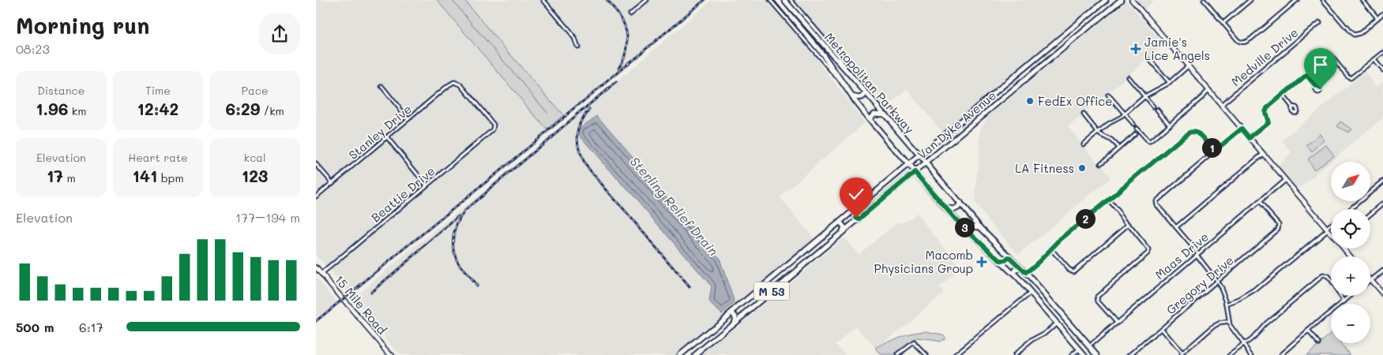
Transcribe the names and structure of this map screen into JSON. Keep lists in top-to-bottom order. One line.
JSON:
{"streets":{"main road":["Metropolitan Parkway","Van Dyke Avenue","M 53"],"street":["Medville Drive","Stanley Drive","Beattie Drive","Maas Drive","Gregory Drive","15 Mile Road"]},"crossings":[["Metropolitan Parkway","Van Dyke Avenue"],["Metropolitan Parkway","Maas Drive"],["Stanley Drive","Beattie Drive"],["Beattie Drive","15 Mile Road"],["Maas Drive","Gregory Drive"]],"water":["Sterling Relief Drain"],"places":{"health":["Jamie's Lice Angels","Macomb Physicians Group"],"other":["FedEx Office","LA Fitness"]},"north":"top right","page":{"heading":["Morning run","08:23"],"stats":[["Distance","1.96 km"],["Time","12:42"],["Pace","6:29 /km"],["Elevation","17 m"],["Heart rate","141 bpm"],["kcal","123"]],"pins":["1","2","3"],"map_buttons":["+","−"],"chart":["Elevation","177–194 m"],"list":[{"name":"500 m","note":"6:17"}]}}
